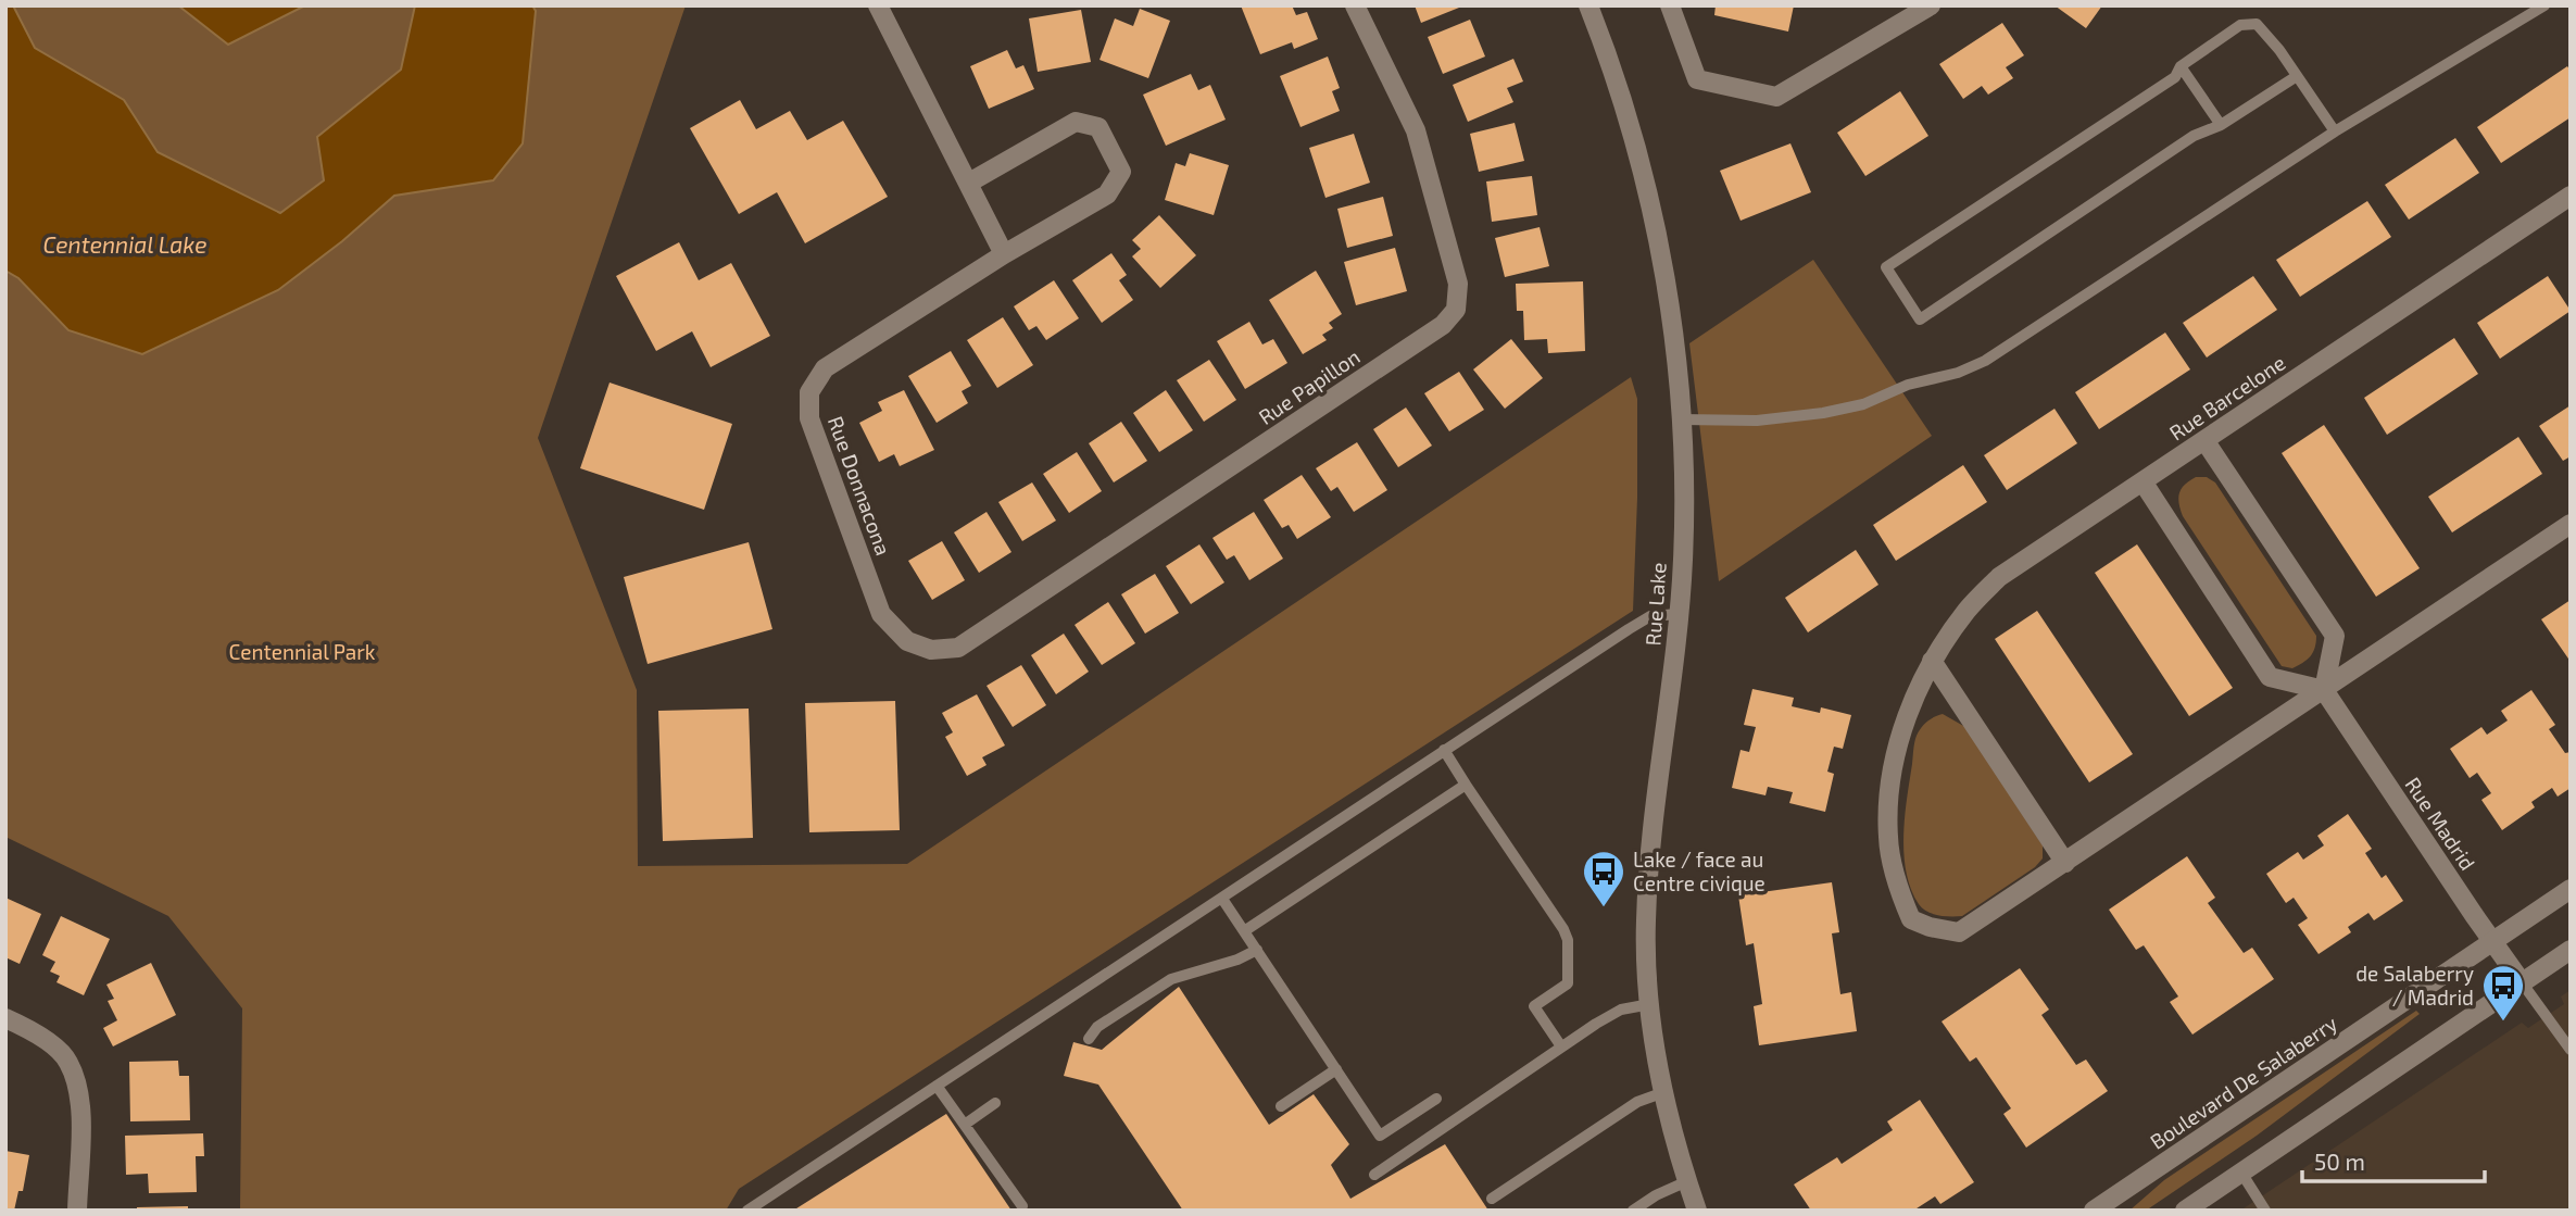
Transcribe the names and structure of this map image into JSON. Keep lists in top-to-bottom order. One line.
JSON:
{"streets":{"street":["Rue Papillon","Rue Barcelone","Rue Donnacona","Rue Lake","Rue Madrid","Boulevard De Salaberry"]},"crossings":[["Rue Papillon","Rue Donnacona"],["Rue Barcelone","Rue Madrid"],["Rue Madrid","Boulevard De Salaberry"]],"water":["Centennial Lake"],"parks":["Centennial Park"],"places":{"bus stop":["Lake / face au Centre civique","de Salaberry / Madrid"]},"scale_bar":"50 m"}
